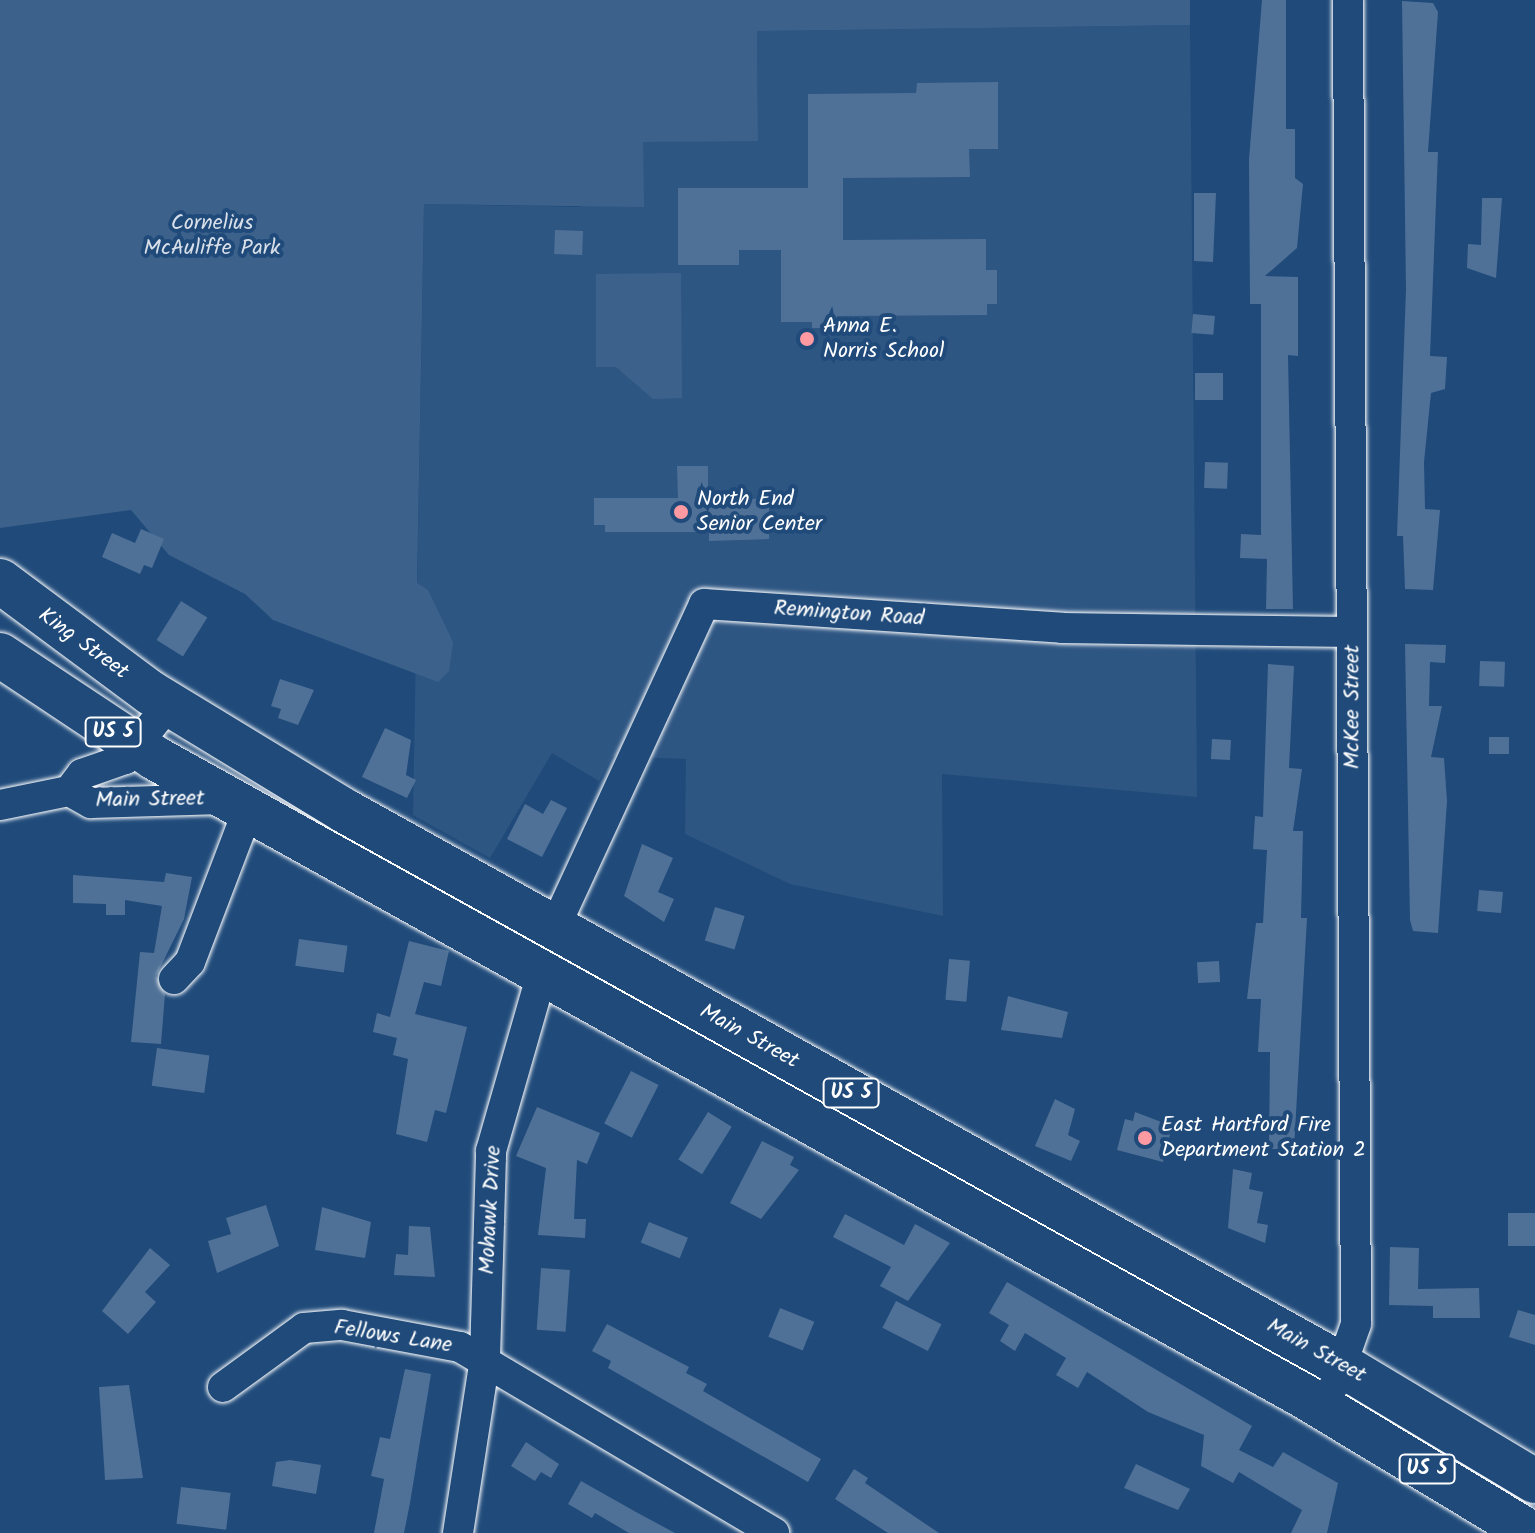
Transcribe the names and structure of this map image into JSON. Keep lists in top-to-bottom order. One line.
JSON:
{"streets":{"highway":["King Street","US 5","Main Street"],"street":["Remington Road","McKee Street","Mohawk Drive","Fellows Lane"]},"crossings":[["Remington Road","McKee Street"],["Remington Road","Main Street"],["King Street","Main Street"],["McKee Street","Main Street"],["US 5","Main Street"],["Main Street","Mohawk Drive"],["Mohawk Drive","Fellows Lane"]],"parks":["Cornelius McAuliffe Park"],"places":["Anna E. Norris School","North End Senior Center","East Hartford Fire Department Station 2"]}
